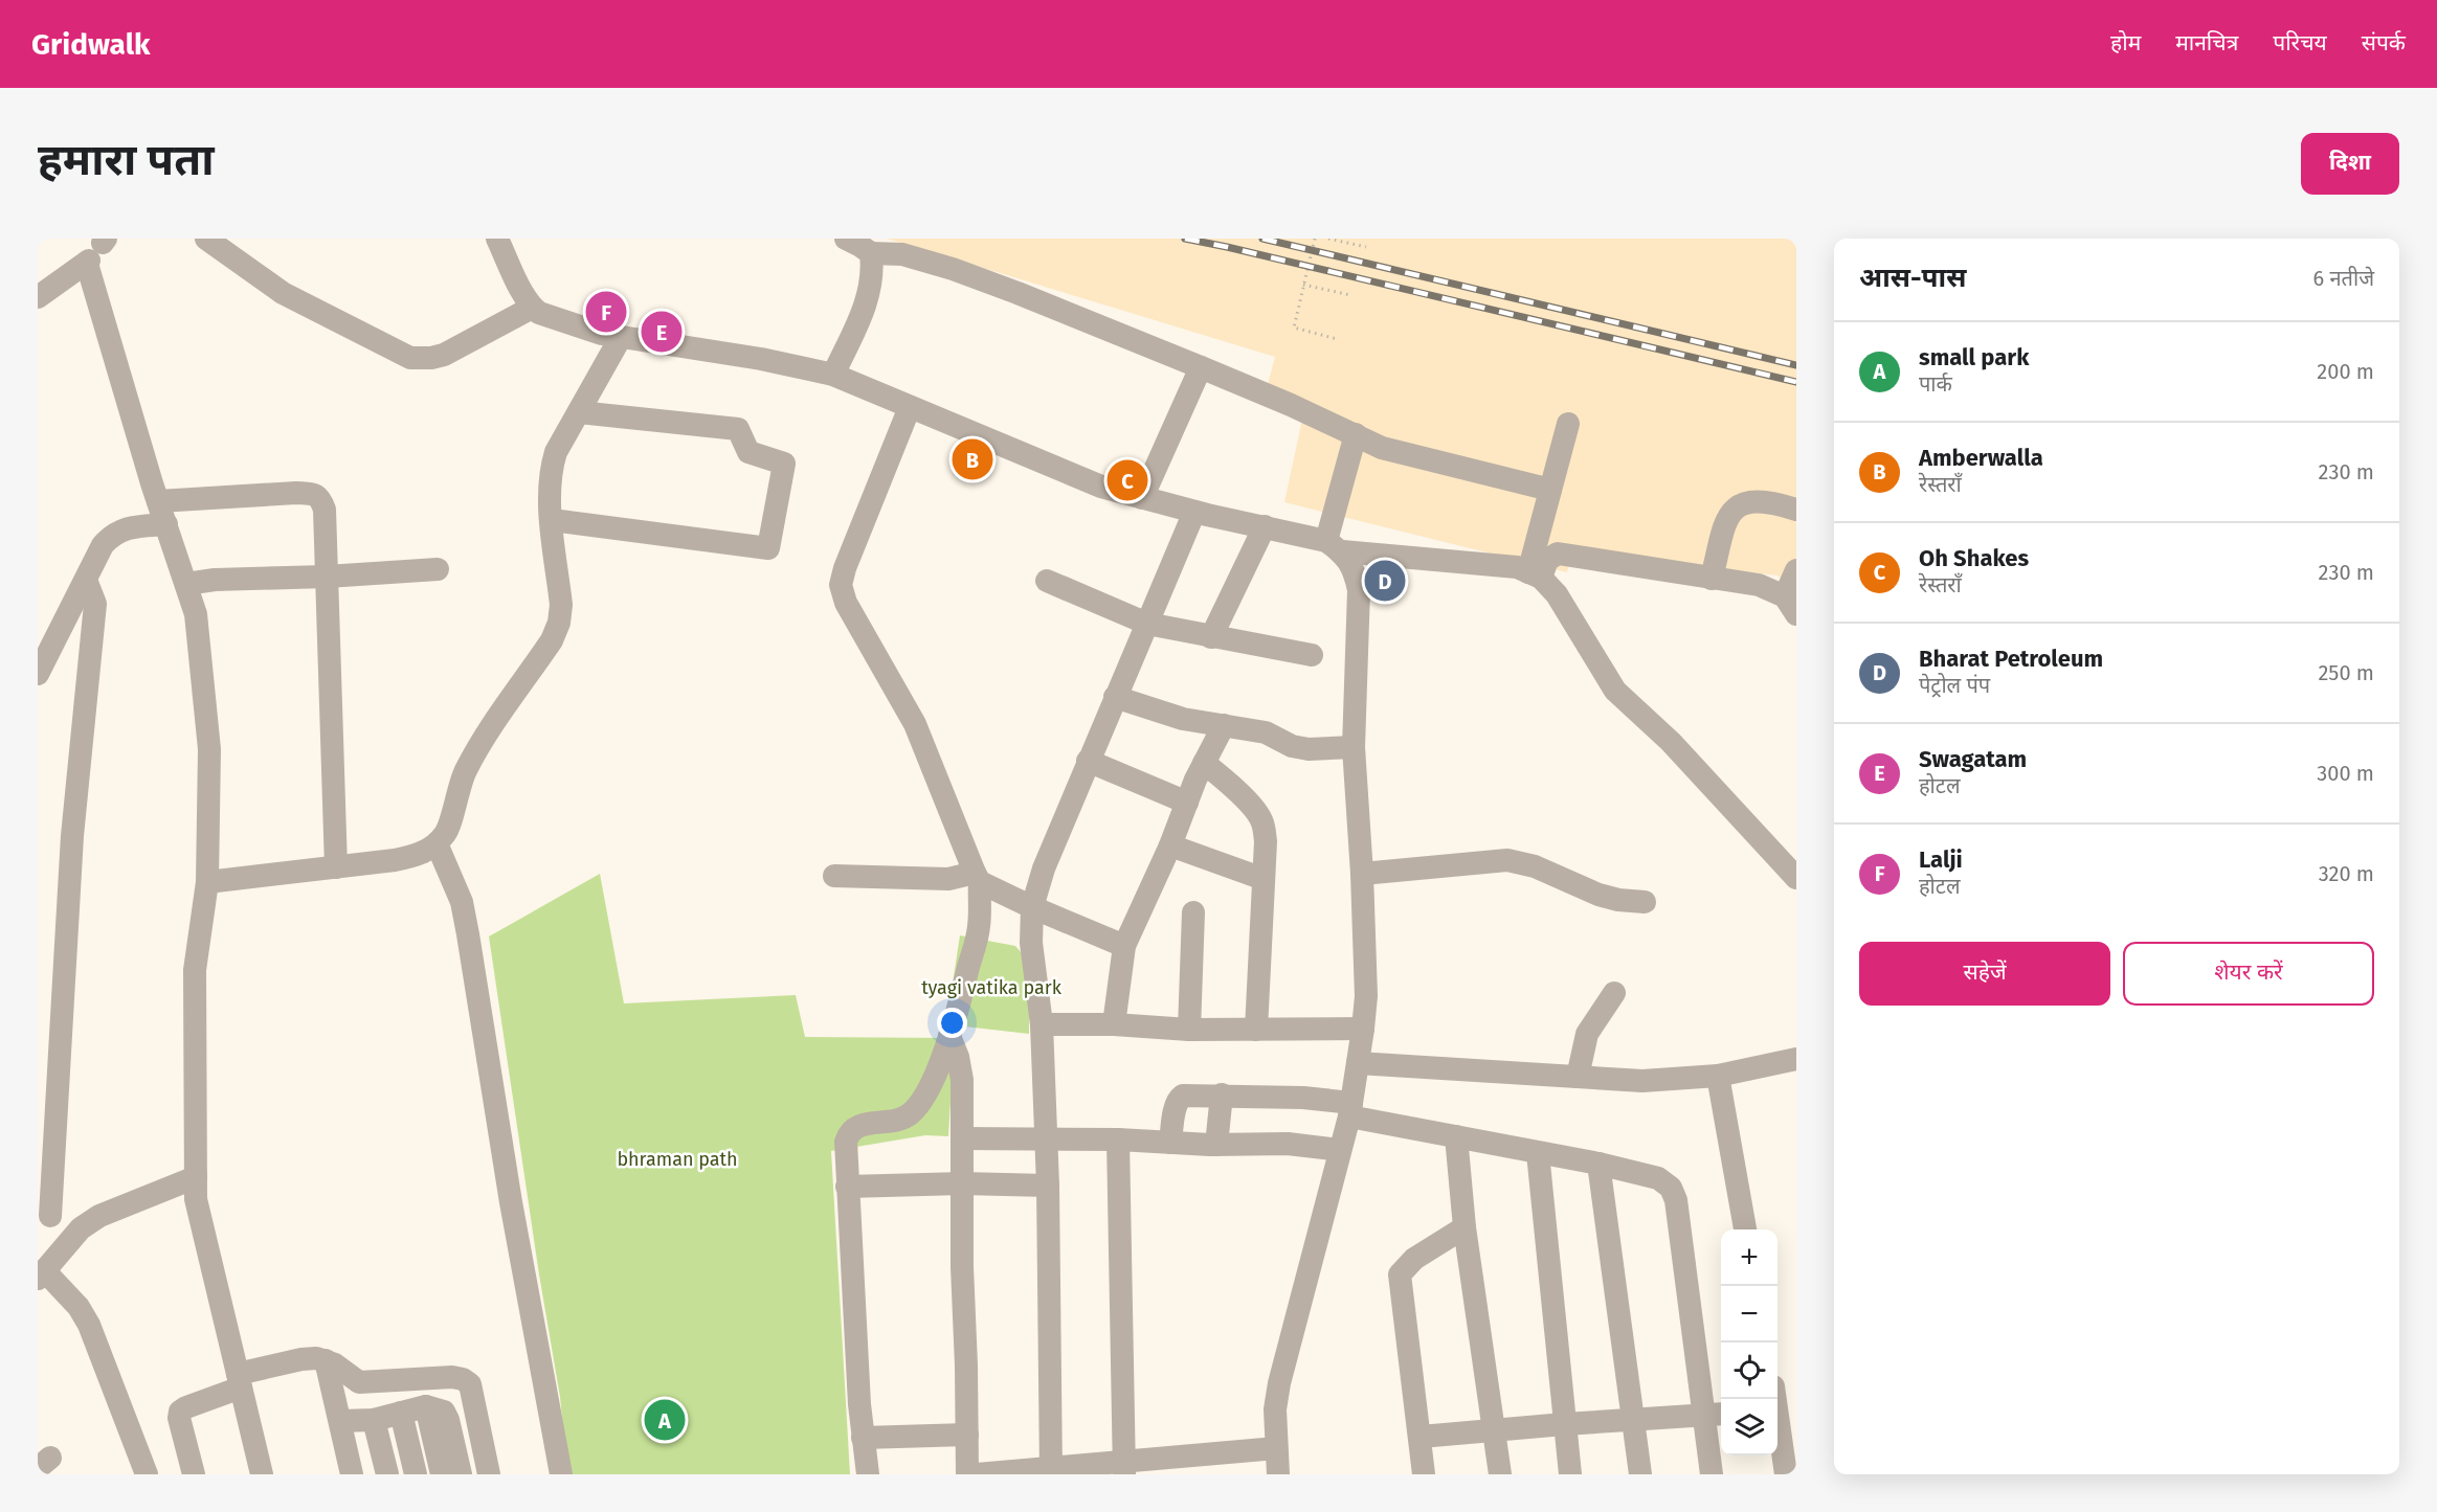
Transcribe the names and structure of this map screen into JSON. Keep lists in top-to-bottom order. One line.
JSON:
{"parks":["tyagi vatika park","bhraman path"],"page":{"header":"Gridwalk","nav":["होम","मानचित्र","परिचय","संपर्क"],"buttons":["दिशा",["सहेजें","शेयर करें"]],"title":"हमारा पता","heading":["आस-पास","6 नतीजे"],"pins":["F","E","B","C","D","A"],"list":[{"mark":"A","name":"small park","note":"पार्क","value":"200 m"},{"mark":"B","name":"Amberwalla","note":"रेस्तराँ","value":"230 m"},{"mark":"C","name":"Oh Shakes","note":"रेस्तराँ","value":"230 m"},{"mark":"D","name":"Bharat Petroleum","note":"पेट्रोल पंप","value":"250 m"},{"mark":"E","name":"Swagatam","note":"होटल","value":"300 m"},{"mark":"F","name":"Lalji","note":"होटल","value":"320 m"}],"map_buttons":["+","−"]}}
